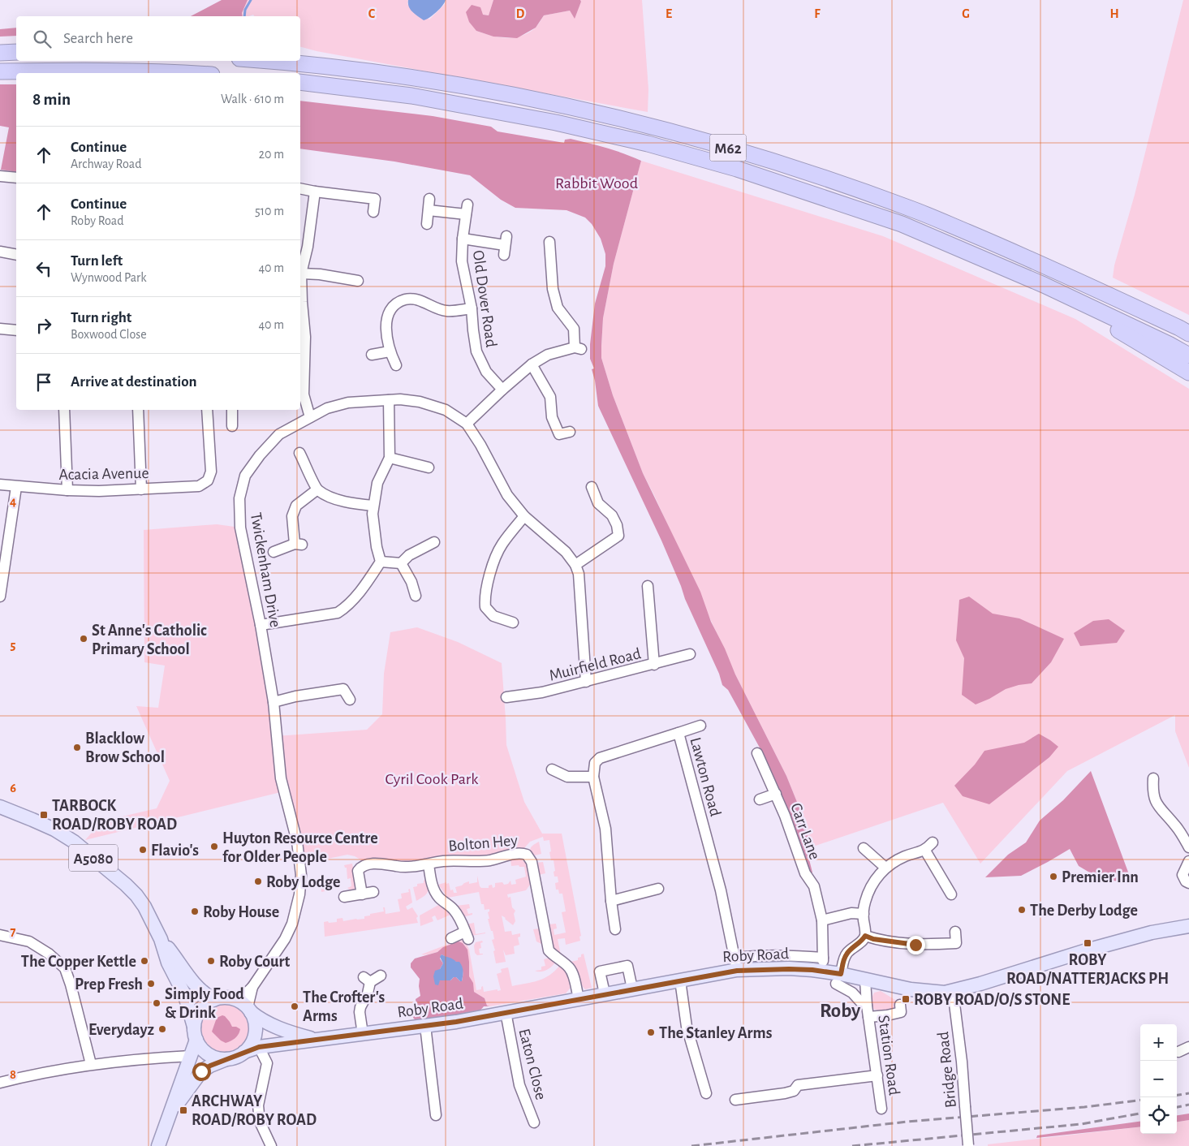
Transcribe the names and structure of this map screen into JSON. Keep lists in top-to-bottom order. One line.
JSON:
{"streets":{"highway":["M62"],"main road":["A5080","Roby Road"],"street":["Old Dover Road","Acacia Avenue","Twickenham Drive","Muirfield Road","Lawton Road","Carr Lane","Bolton Hey","Station Road","Eaton Close","Bridge Road"]},"crossings":[["Twickenham Drive","Muirfield Road"],["Twickenham Drive","A5080"],["Twickenham Drive","Roby Road"],["Lawton Road","Carr Lane"],["Lawton Road","Roby Road"],["Carr Lane","Roby Road"],["Bolton Hey","Roby Road"],["A5080","Roby Road"],["Roby Road","Station Road"],["Roby Road","Eaton Close"],["Roby Road","Bridge Road"]],"districts":["Roby"],"parks":["Rabbit Wood","Cyril Cook Park"],"places":{"other":["St Anne's Catholic Primary School","Blacklow Brow School","Huyton Resource Centre for Older People","Flavio's","Premier Inn","Roby Lodge","The Derby Lodge","Roby House","The Copper Kettle","Roby Court","Prep Fresh","Simply Food & Drink","The Crofter's Arms","Everydayz","The Stanley Arms"],"transit":["TARBOCK ROAD/ROBY ROAD","ROBY ROAD/NATTERJACKS PH","ROBY ROAD/O/S STONE","ARCHWAY ROAD/ROBY ROAD"]},"page":{"search":"Search here","heading":["8 min","Walk · 610 m"],"list":[["Continue","Archway Road","20 m"],["Continue","Roby Road","510 m"],["Turn left","Wynwood Park","40 m"],["Turn right","Boxwood Close","40 m"],"Arrive at destination"],"map_buttons":["+","−"]},"grid":{"columns":["C","D","E","F","G","H"],"rows":["4","5","6","7","8"]}}
